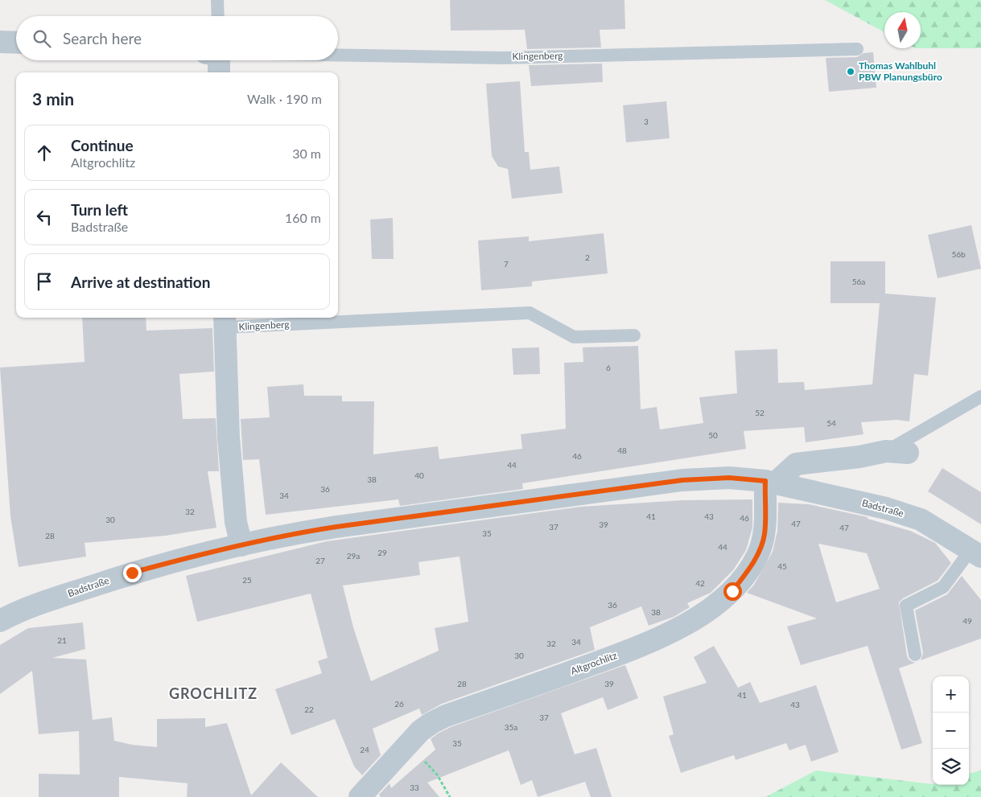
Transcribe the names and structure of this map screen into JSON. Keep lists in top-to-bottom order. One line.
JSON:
{"streets":{"street":["Klingenberg","Badstraße","Altgrochlitz"]},"crossings":[["Klingenberg","Badstraße"],["Badstraße","Altgrochlitz"]],"districts":["GROCHLITZ"],"places":["Thomas Wahlbuhl PBW Planungsbüro"],"house_numbers":["3","56b","2","7","56a","6","52","54","50","48","46","44","40","38","36","34","32","41","43","46","30","47","39","37","47","35","28","44","29","29a","27","45","25","42","36","38","49","21","34","32","30","28","39","41","26","43","22","37","35a","35","24","33"],"north":"top","page":{"search":"Search here","heading":["3 min","Walk · 190 m"],"list":[["Continue","Altgrochlitz","30 m"],["Turn left","Badstraße","160 m"],"Arrive at destination"],"map_buttons":["+","−"]}}
